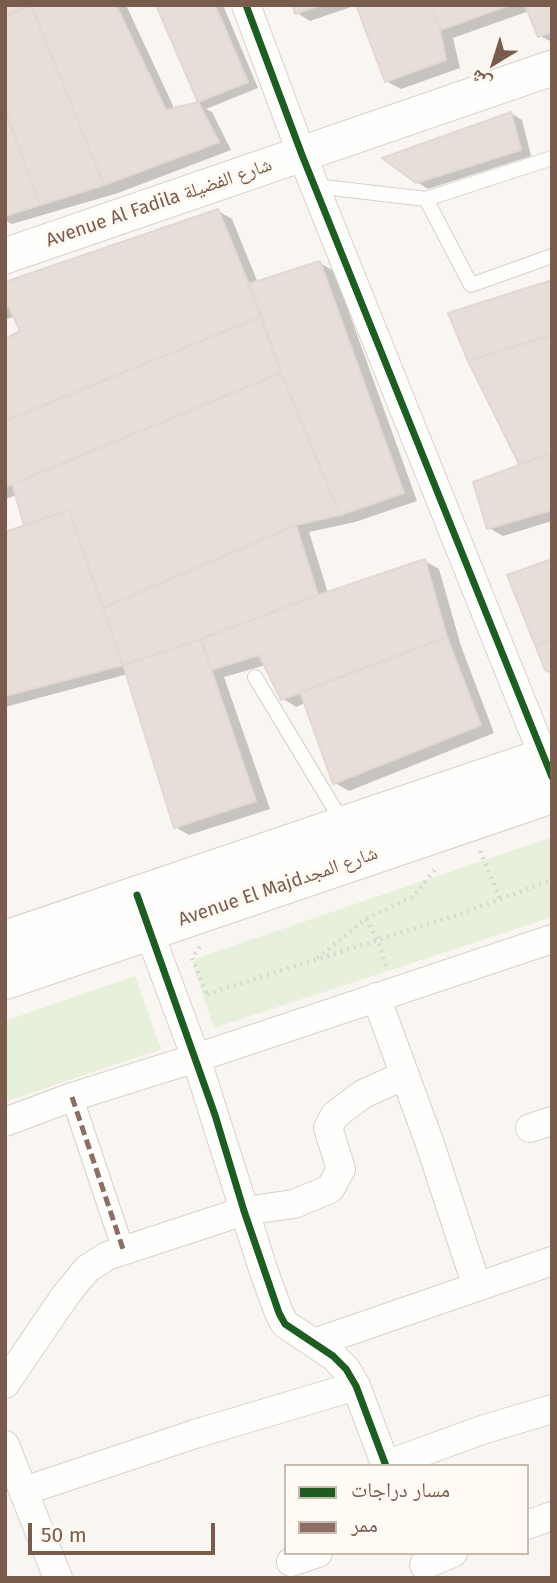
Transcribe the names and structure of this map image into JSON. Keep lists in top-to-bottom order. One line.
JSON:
{"streets":{"main road":["Avenue El Majdشارع المجد"],"street":["Avenue Al Fadila شارع الفضيلة"]},"legend":["مسار دراجات","ممر"],"scale_bar":"50 m","north":"bottom left"}
